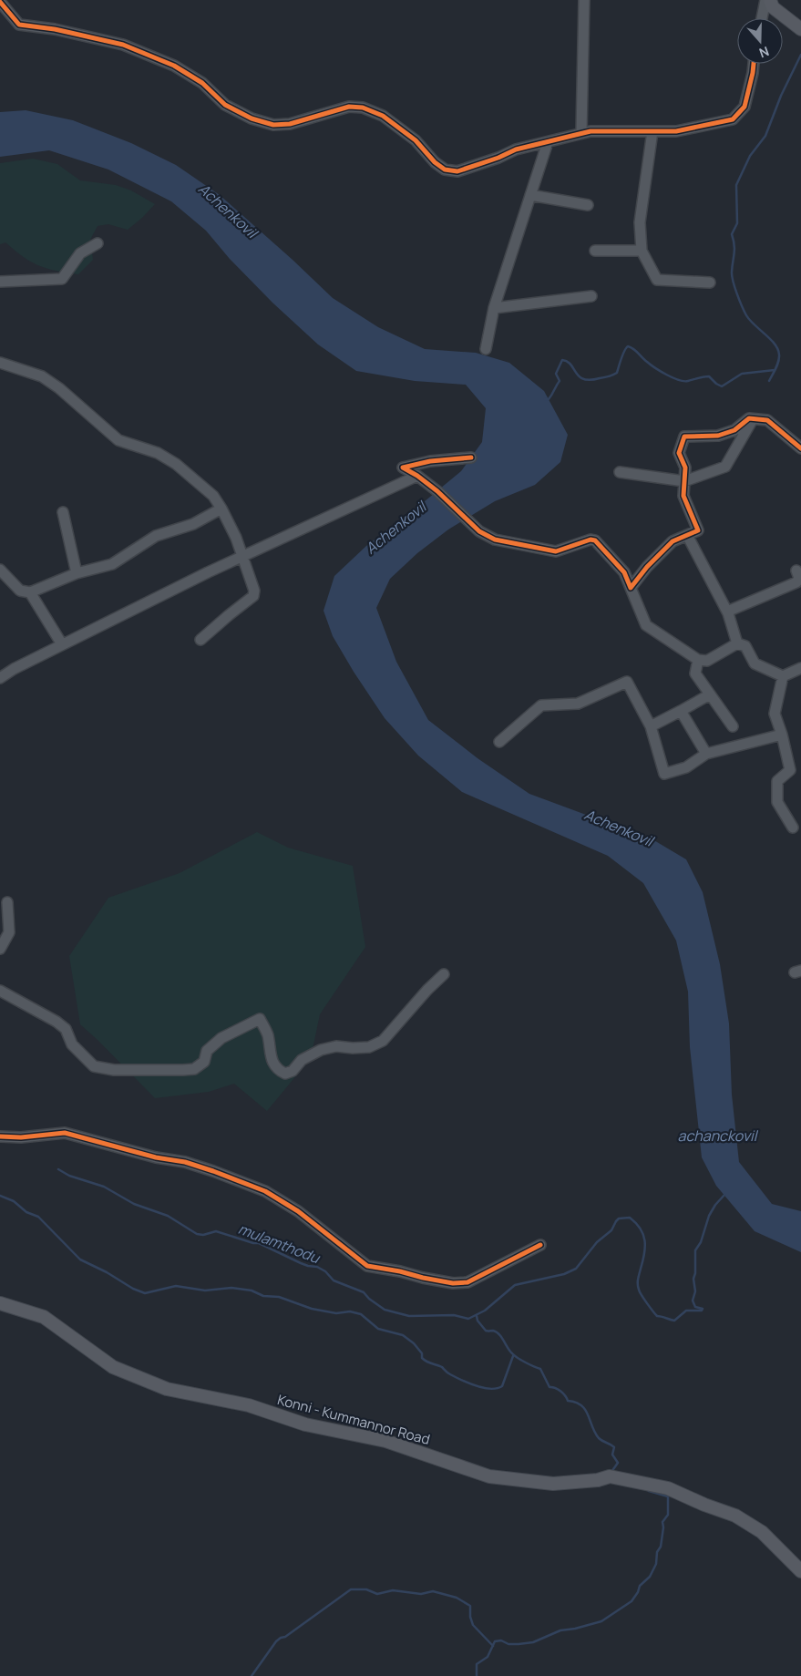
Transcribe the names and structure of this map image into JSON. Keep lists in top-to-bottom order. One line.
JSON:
{"streets":{"main road":["Konni - Kummannor Road"]},"water":["Achenkovil","achanckovil","mulamthodu"],"north":"bottom"}
